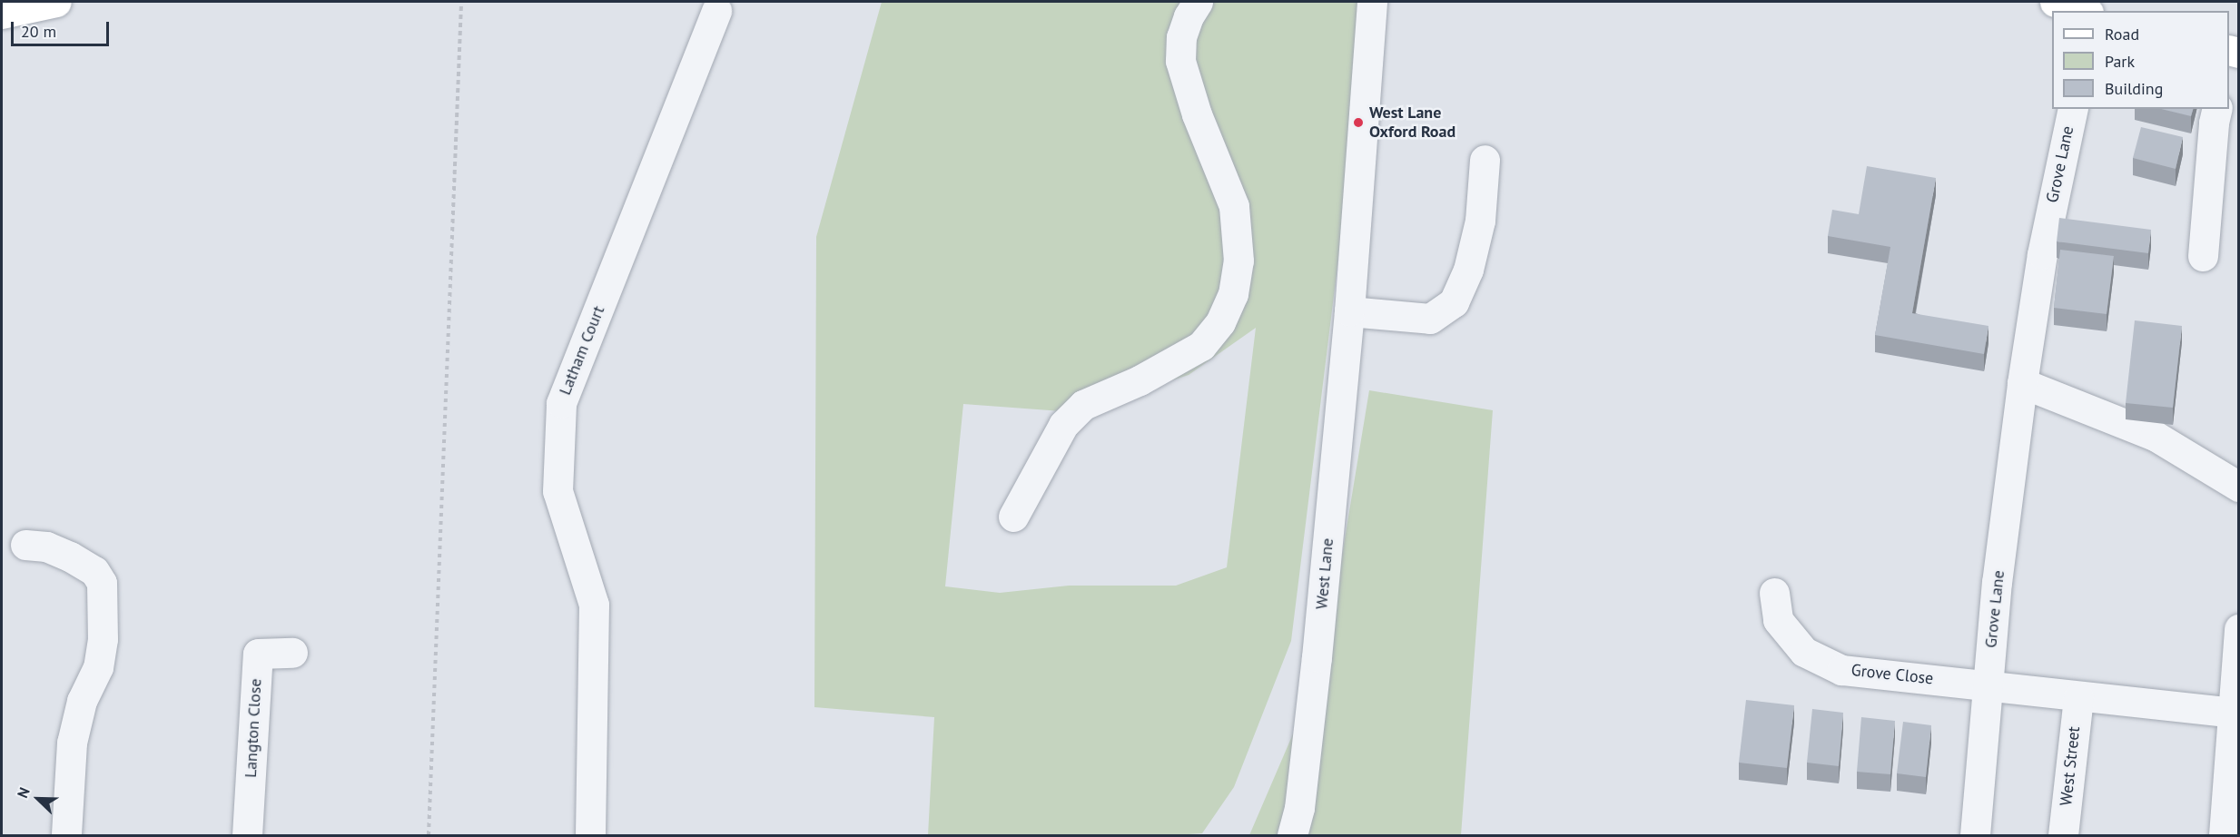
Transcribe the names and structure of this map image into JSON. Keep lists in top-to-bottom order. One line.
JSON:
{"streets":{"street":["Grove Lane","Latham Court","West Lane","Grove Close","Langton Close","West Street"]},"crossings":[["Grove Lane","Grove Close"],["Grove Close","West Street"]],"places":["West Lane Oxford Road"],"legend":["Road","Park","Building"],"scale_bar":"20 m","north":"top left"}
